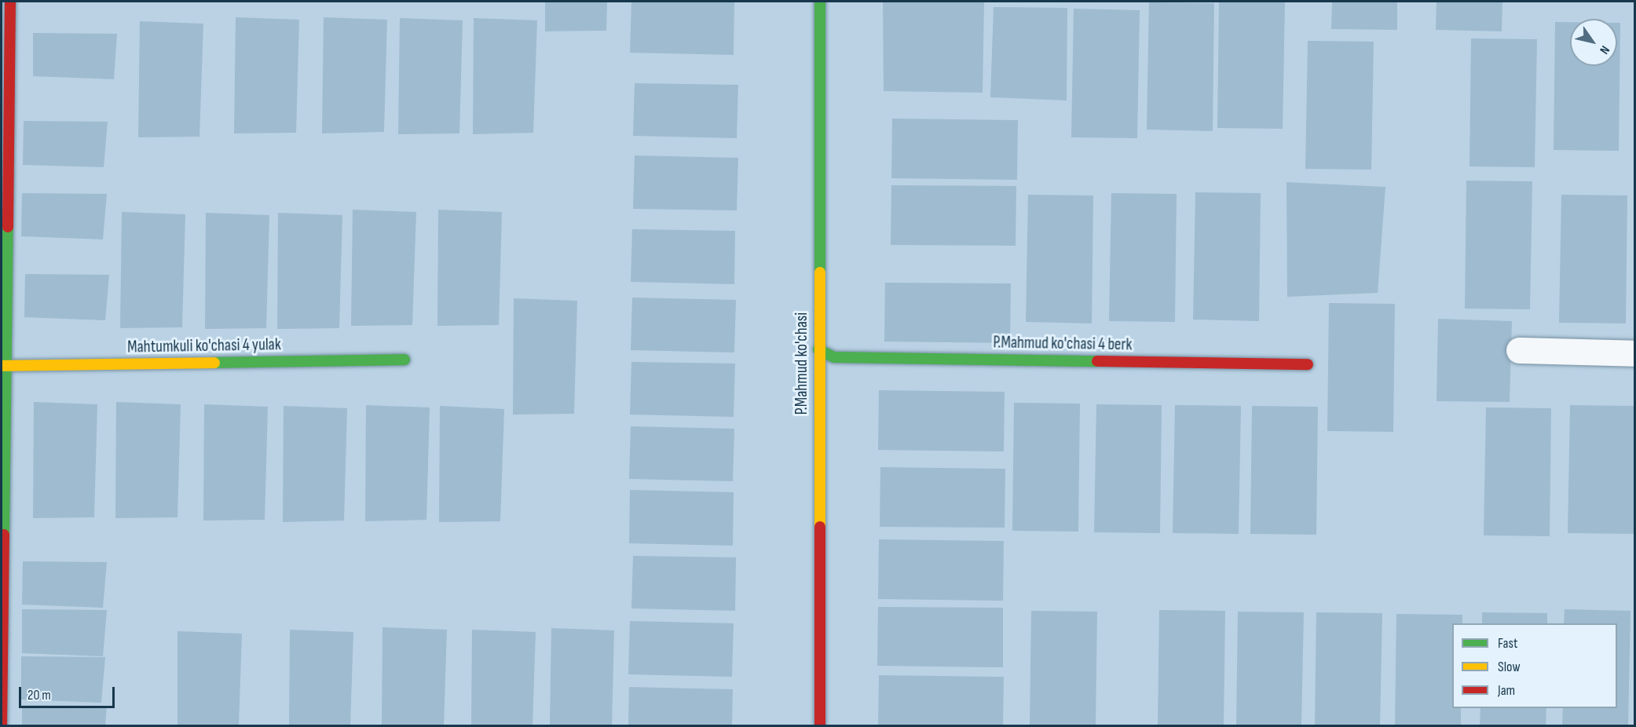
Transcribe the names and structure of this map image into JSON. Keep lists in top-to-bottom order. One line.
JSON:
{"streets":{"street":["P.Mahmud ko'chasi 4 berk","Mahtumkuli ko'chasi 4 yulak","P.Mahmud ko'chasi"]},"crossings":[["P.Mahmud ko'chasi 4 berk","P.Mahmud ko'chasi"]],"legend":["Fast","Slow","Jam"],"scale_bar":"20 m","north":"bottom right"}
